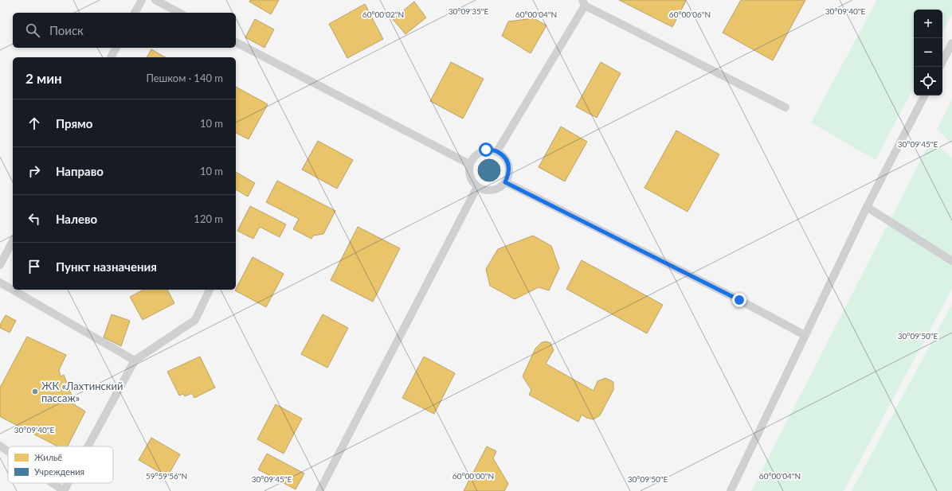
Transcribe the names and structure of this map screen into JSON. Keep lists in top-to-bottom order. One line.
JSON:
{"places":["ЖК «Лахтинский пассаж»"],"legend":["Жильё","Учреждения"],"page":{"map_buttons":["+","−"],"search":"Поиск","heading":["2 мин","Пешком · 140 m"],"list":[["Прямо","10 m"],["Направо","10 m"],["Налево","120 m"],"Пункт назначения"]},"coordinates":["30°09'35\"E","30°09'40\"E","60°00'02\"N","60°00'04\"N","60°00'06\"N","30°09'45\"E","30°09'50\"E","59°59'56\"N","60°00'00\"N"]}
